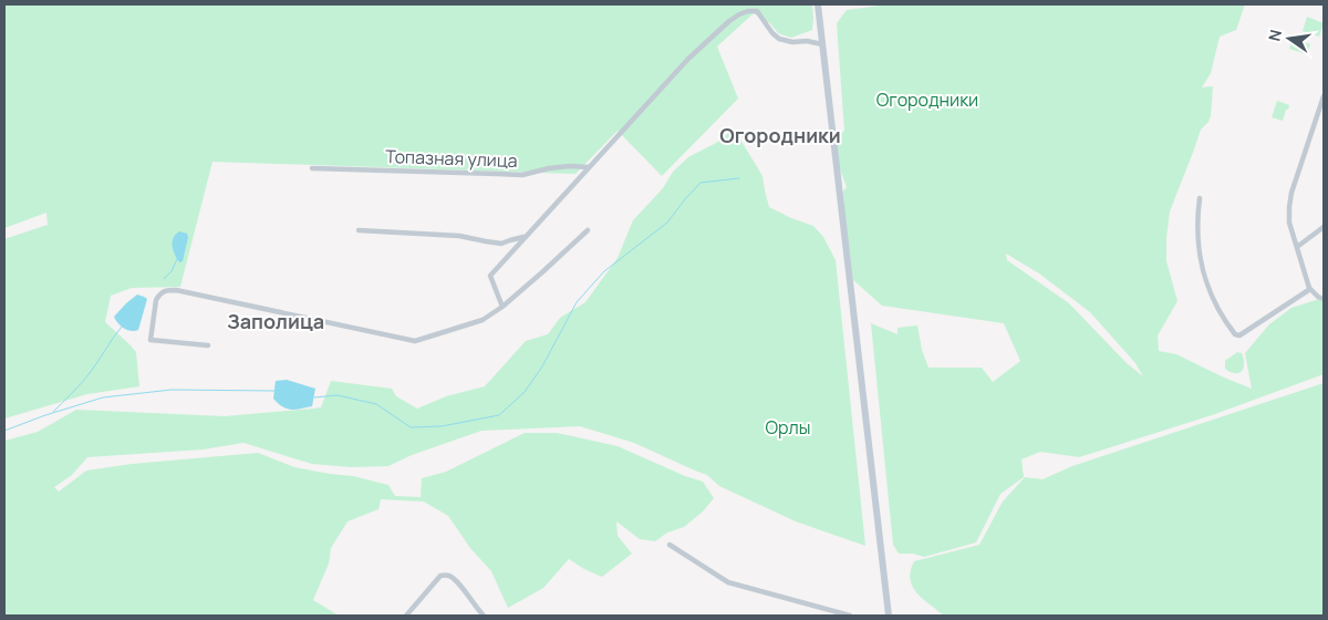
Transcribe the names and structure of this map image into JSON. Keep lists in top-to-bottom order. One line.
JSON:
{"streets":{"street":["Топазная улица"]},"districts":["Огородники","Заполица"],"parks":["Огородники","Орлы"],"north":"left"}
